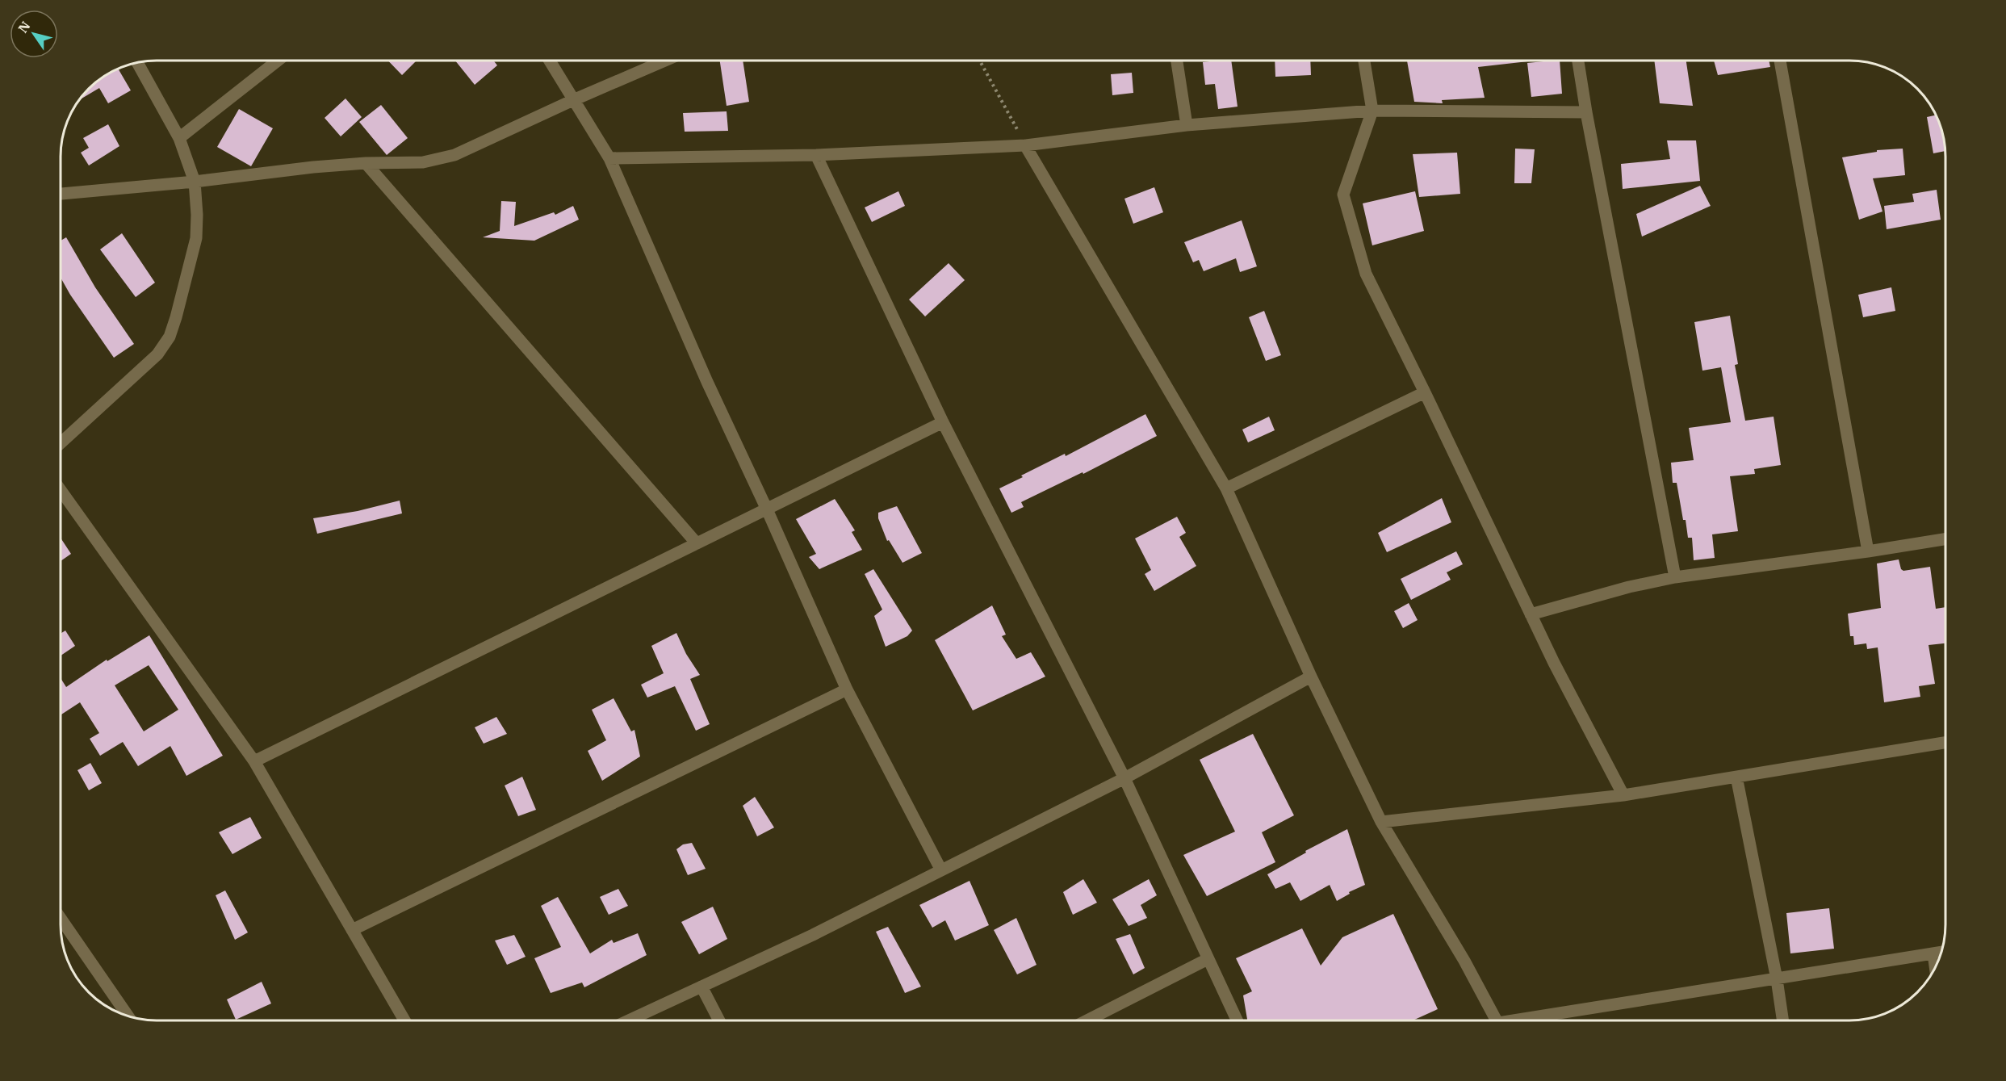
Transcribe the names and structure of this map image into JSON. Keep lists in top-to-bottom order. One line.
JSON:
{"north":"top left"}
